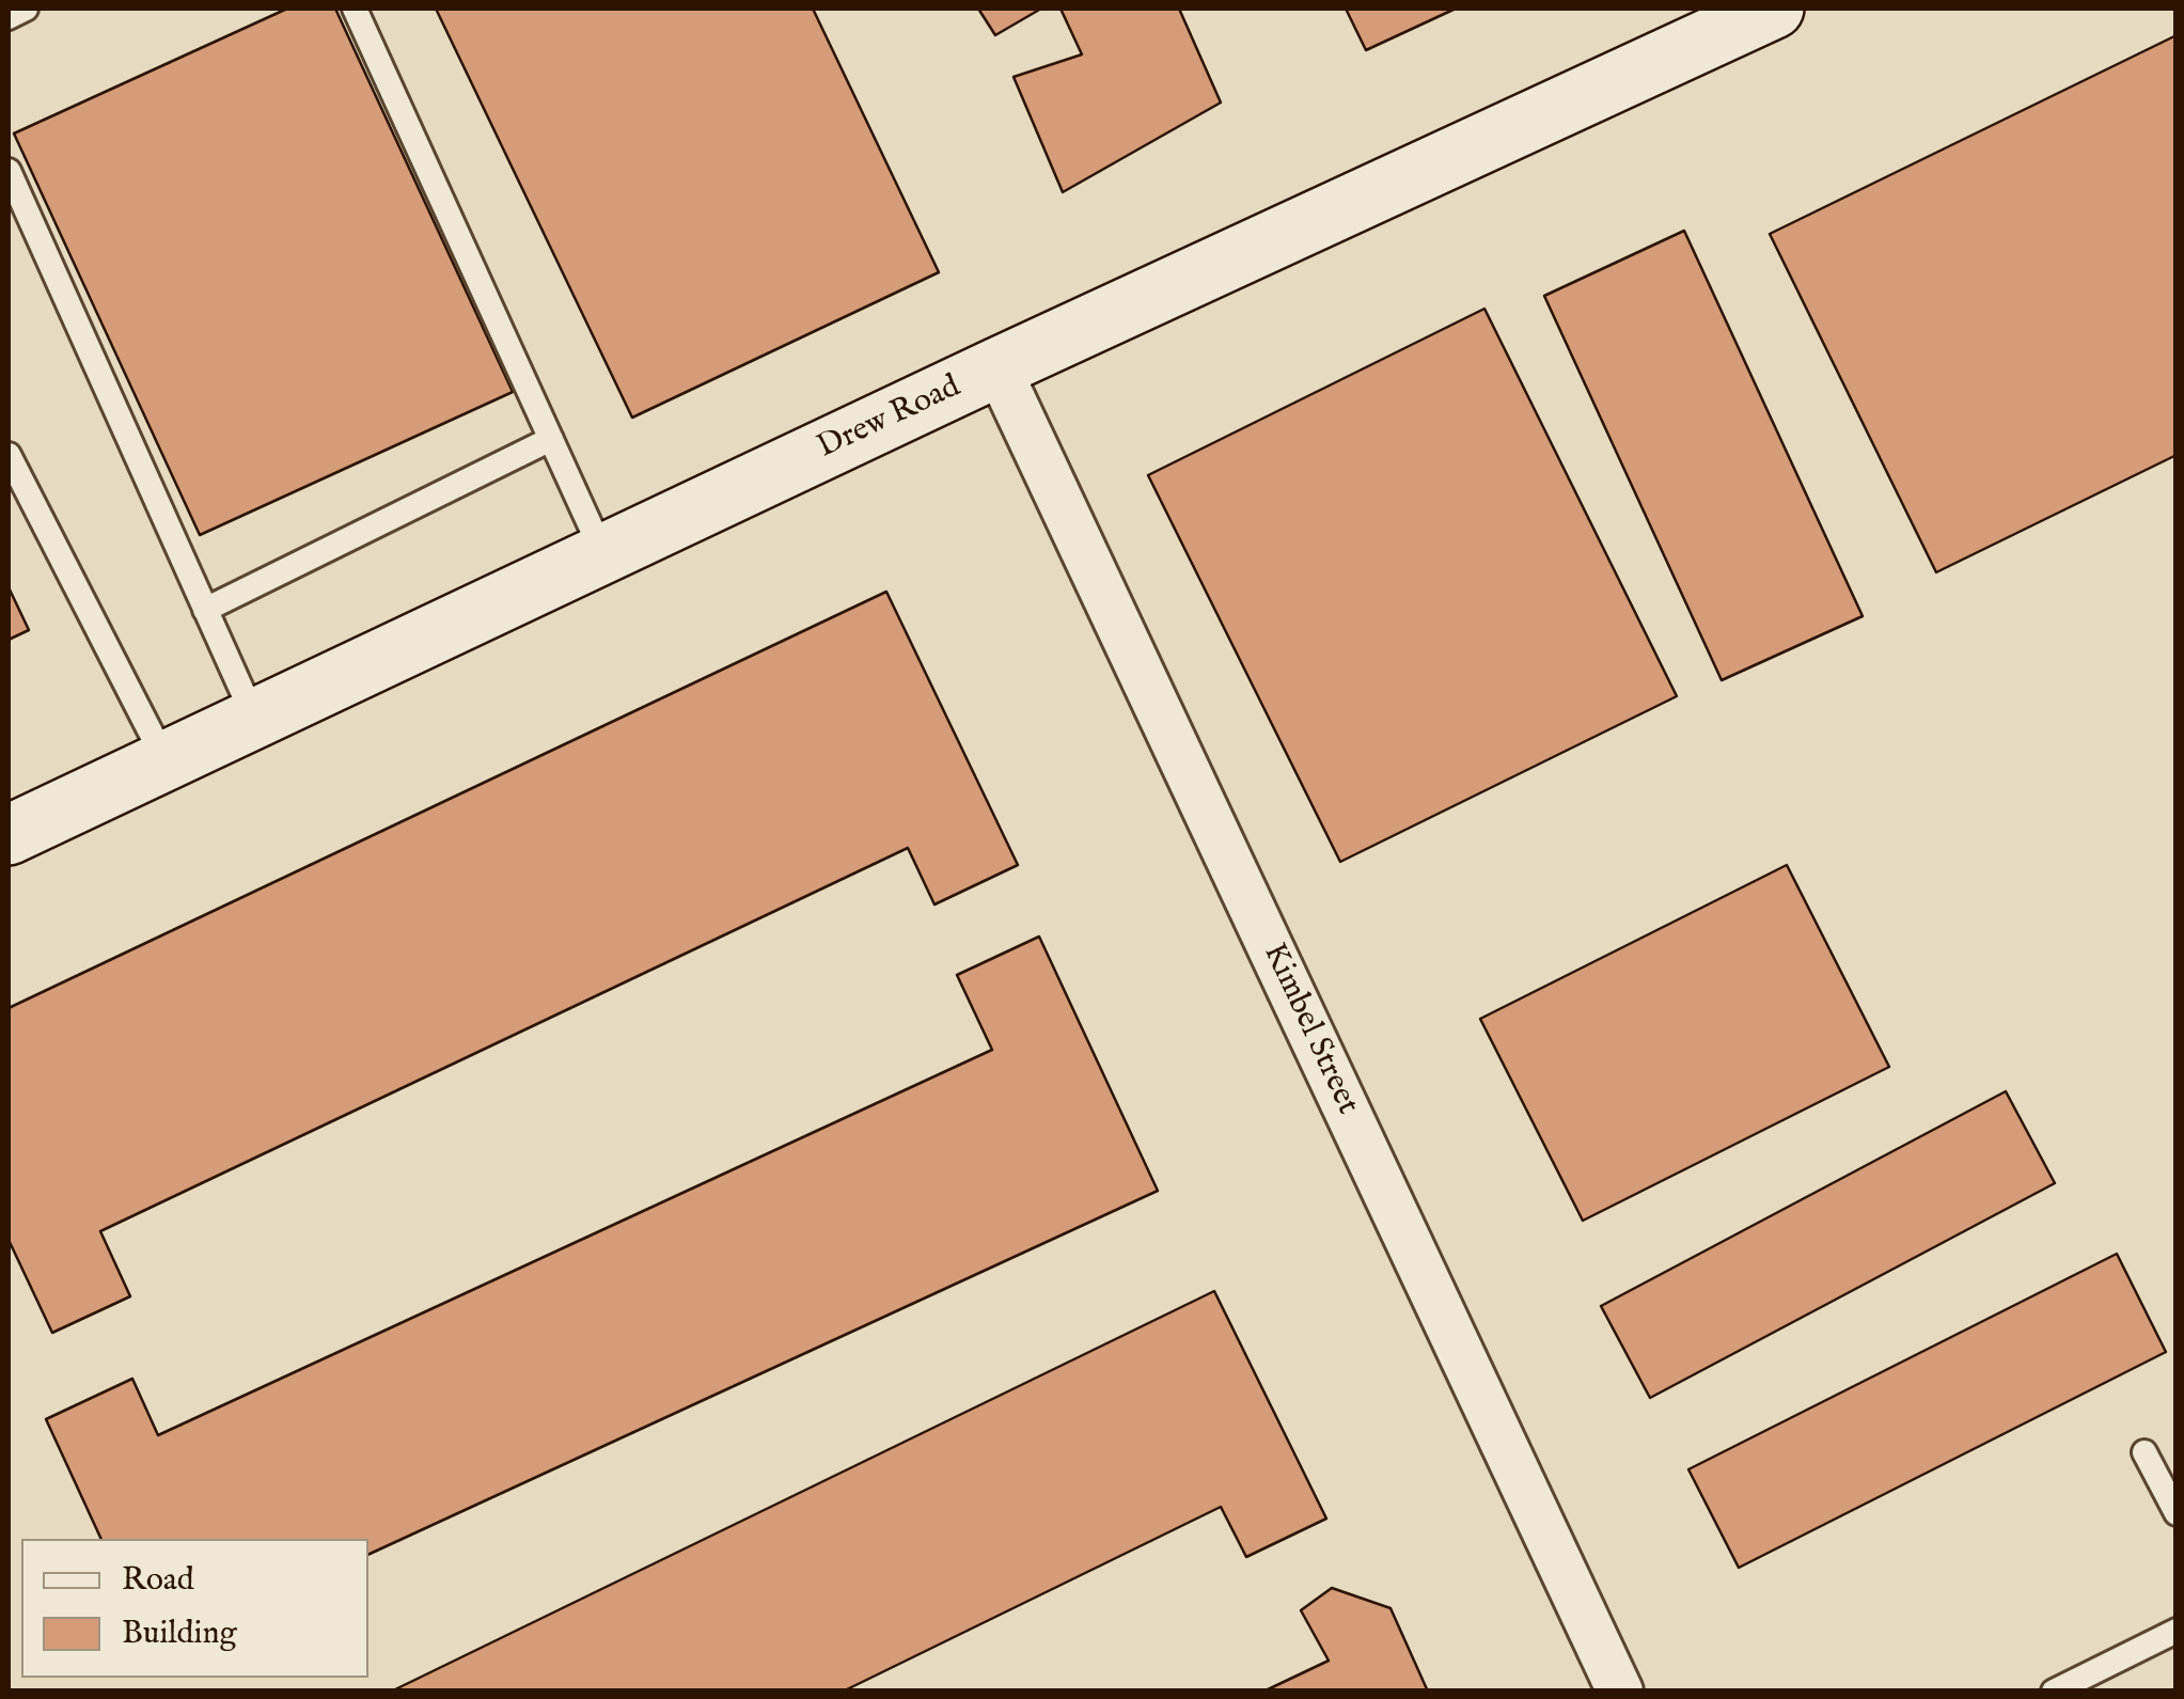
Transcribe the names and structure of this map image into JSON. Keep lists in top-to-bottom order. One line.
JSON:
{"streets":{"street":["Drew Road","Kimbel Street"]},"crossings":[["Drew Road","Kimbel Street"]],"legend":["Road","Building"]}
